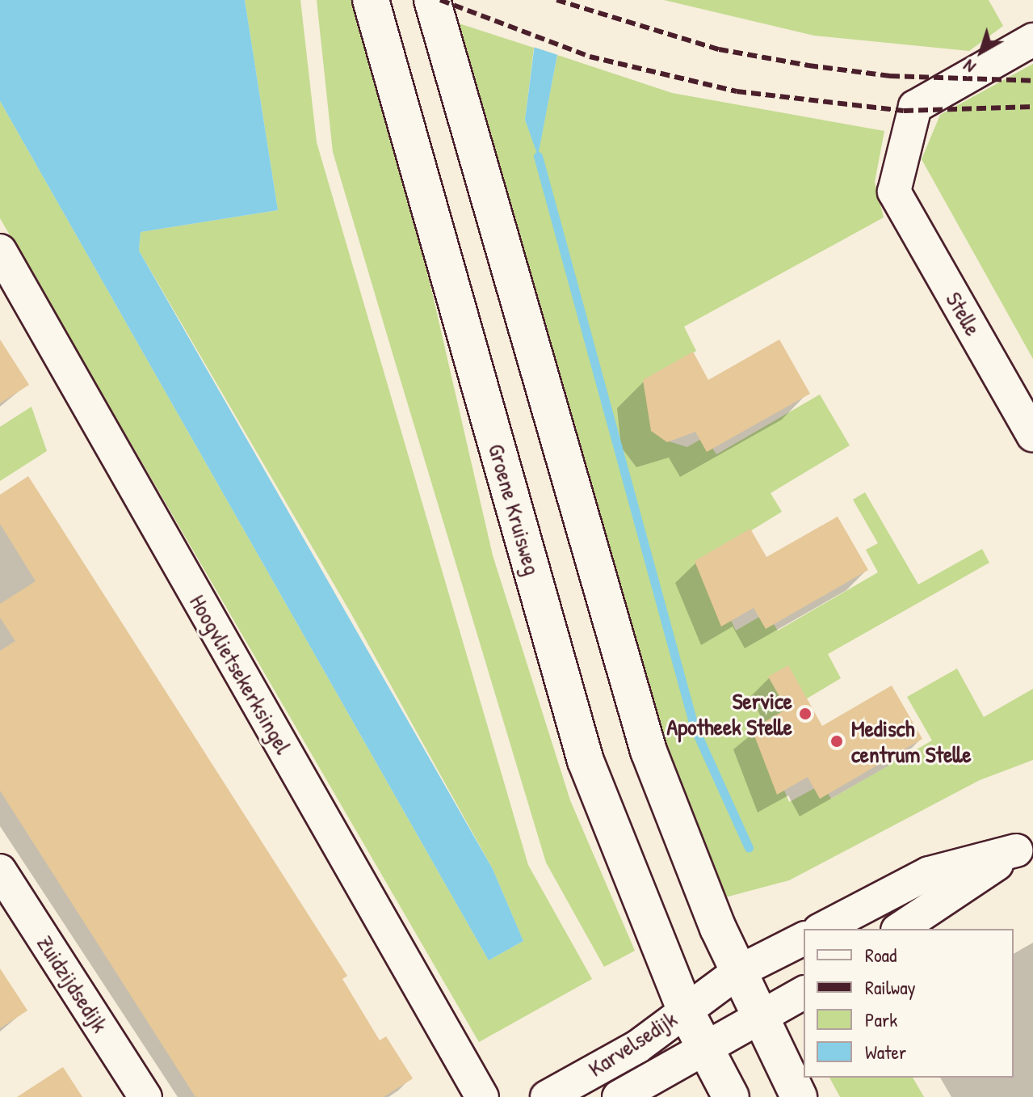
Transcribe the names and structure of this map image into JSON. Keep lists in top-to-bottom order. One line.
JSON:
{"streets":{"main road":["Groene Kruisweg"],"street":["Stelle","Hoogvlietsekerksingel","Zuidzijdsedijk","Karvelsedijk"]},"crossings":[["Groene Kruisweg","Karvelsedijk"]],"places":["Service Apotheek Stelle","Medisch centrum Stelle"],"legend":["Road","Railway","Park","Water"],"north":"bottom left"}
